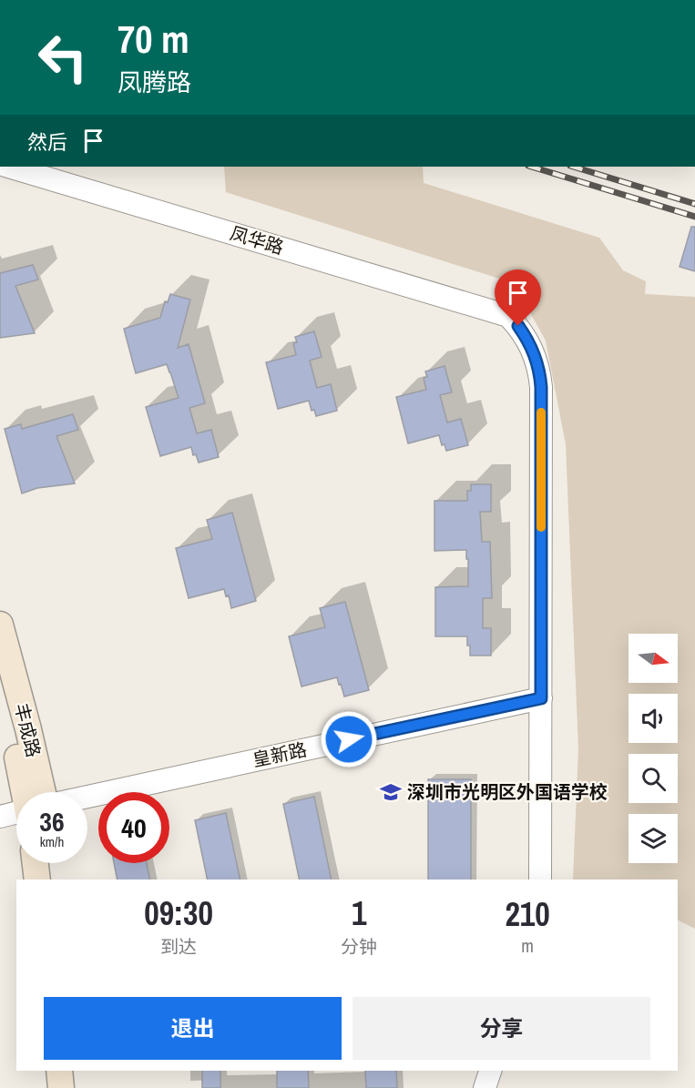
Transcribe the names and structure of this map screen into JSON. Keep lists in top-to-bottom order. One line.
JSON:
{"streets":{"main road":["丰成路"],"street":["凤华路","皇新路"]},"crossings":[["凤华路","皇新路"]],"places":{"school or university":["深圳市光明区外国语学校"]},"north":"right","page":{"turn":["70 m","凤腾路"],"then":"然后","speed":"36 km/h","limit":"40","eta":["09:30","到达","1","分钟","210","m"],"buttons":["退出","分享"]}}
